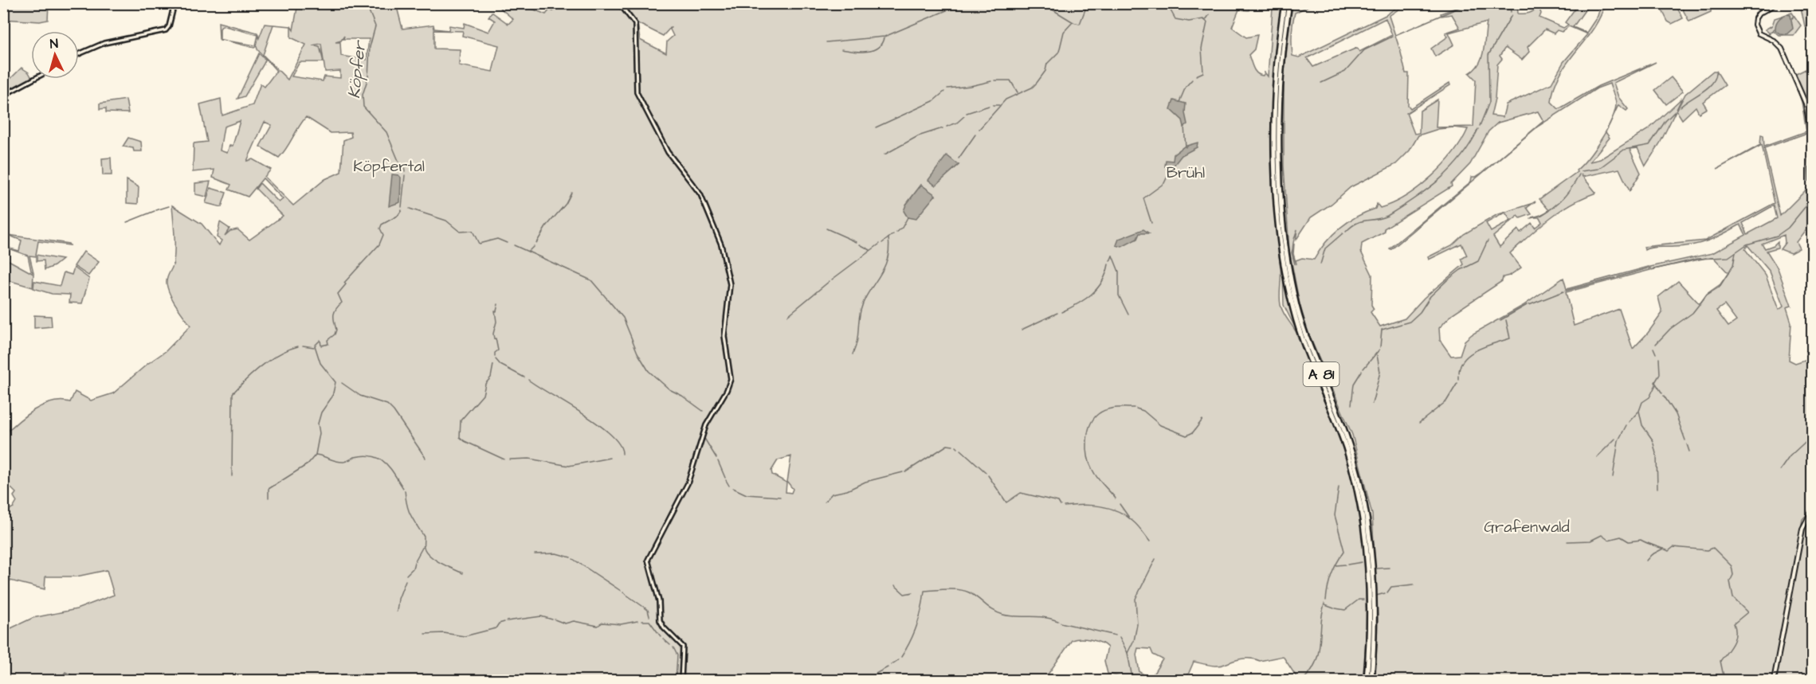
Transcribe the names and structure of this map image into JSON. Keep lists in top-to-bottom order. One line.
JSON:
{"streets":{"highway":["A 81"]},"water":["Köpfer"],"parks":["Köpfertal","Brühl","Grafenwald"],"north":"top"}
